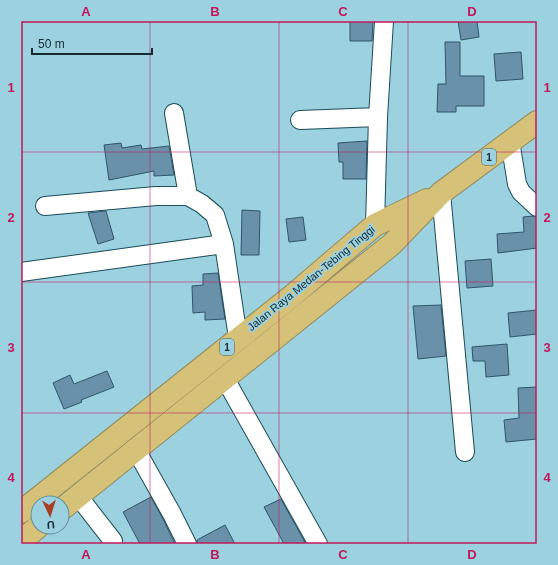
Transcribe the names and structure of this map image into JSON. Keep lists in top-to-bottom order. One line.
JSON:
{"streets":{"highway":["1","Jalan Raya Medan-Tebing Tinggi"]},"scale_bar":"50 m","north":"bottom","grid":{"columns":["A","B","C","D"],"rows":["1","2","3","4"]}}
